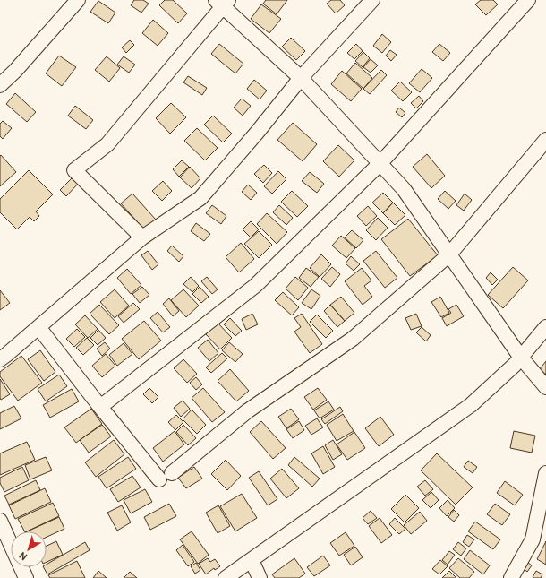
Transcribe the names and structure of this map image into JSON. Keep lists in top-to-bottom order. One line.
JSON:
{"north":"bottom left"}
